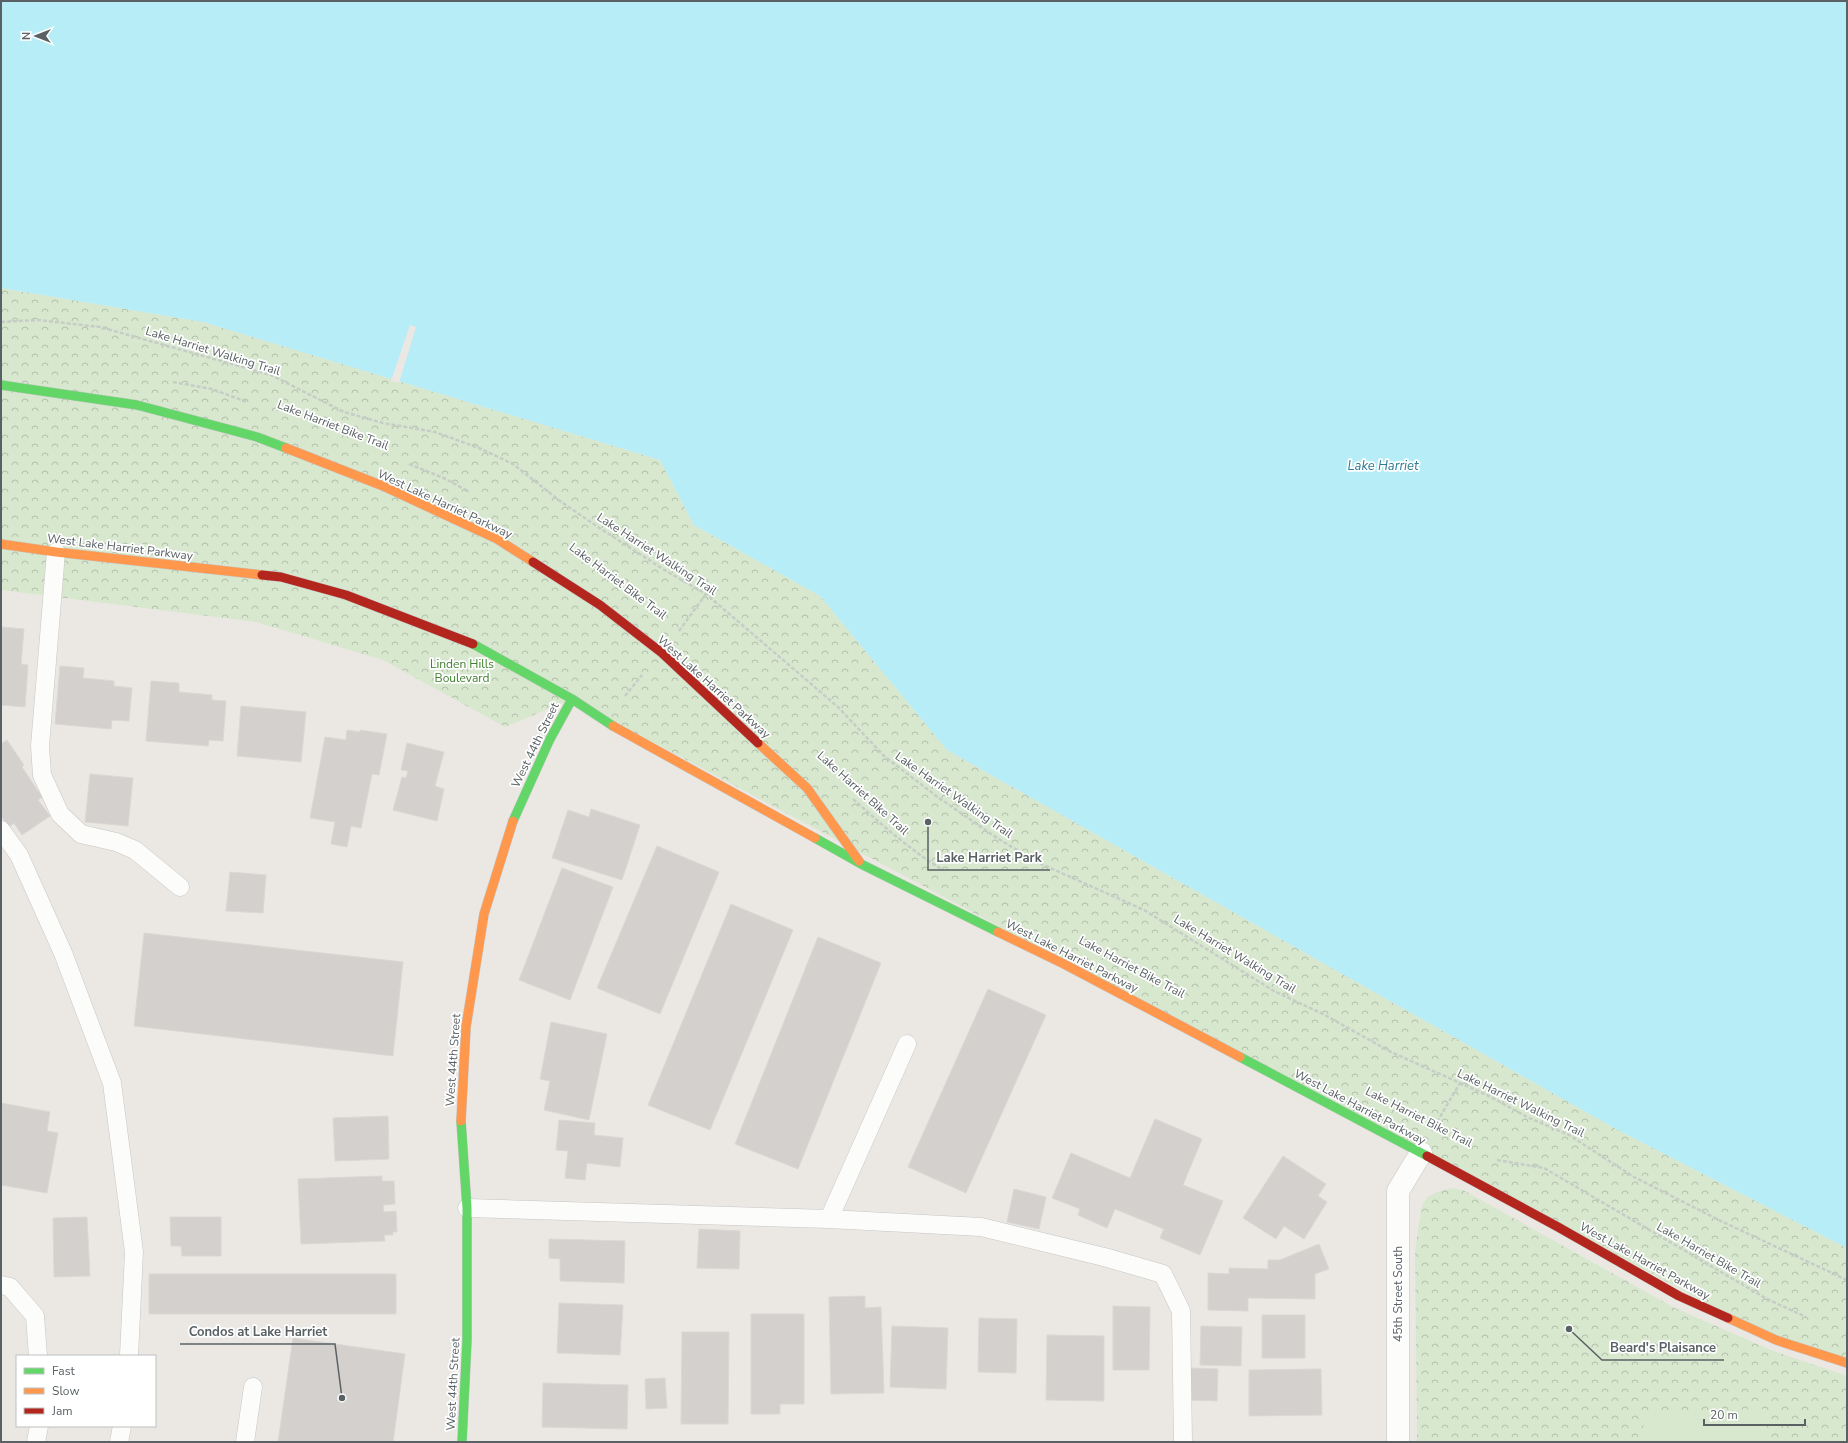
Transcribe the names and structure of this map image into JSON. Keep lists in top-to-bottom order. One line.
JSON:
{"streets":{"street":["West Lake Harriet Parkway","West 44th Street","45th Street South"],"path":["Lake Harriet Walking Trail","Lake Harriet Bike Trail"]},"crossings":[["West Lake Harriet Parkway","West 44th Street"],["West Lake Harriet Parkway","45th Street South"]],"water":["Lake Harriet"],"parks":["Linden Hills Boulevard"],"places":["Lake Harriet Park","Beard's Plaisance","Condos at Lake Harriet"],"legend":["Fast","Slow","Jam"],"scale_bar":"20 m","north":"left"}
